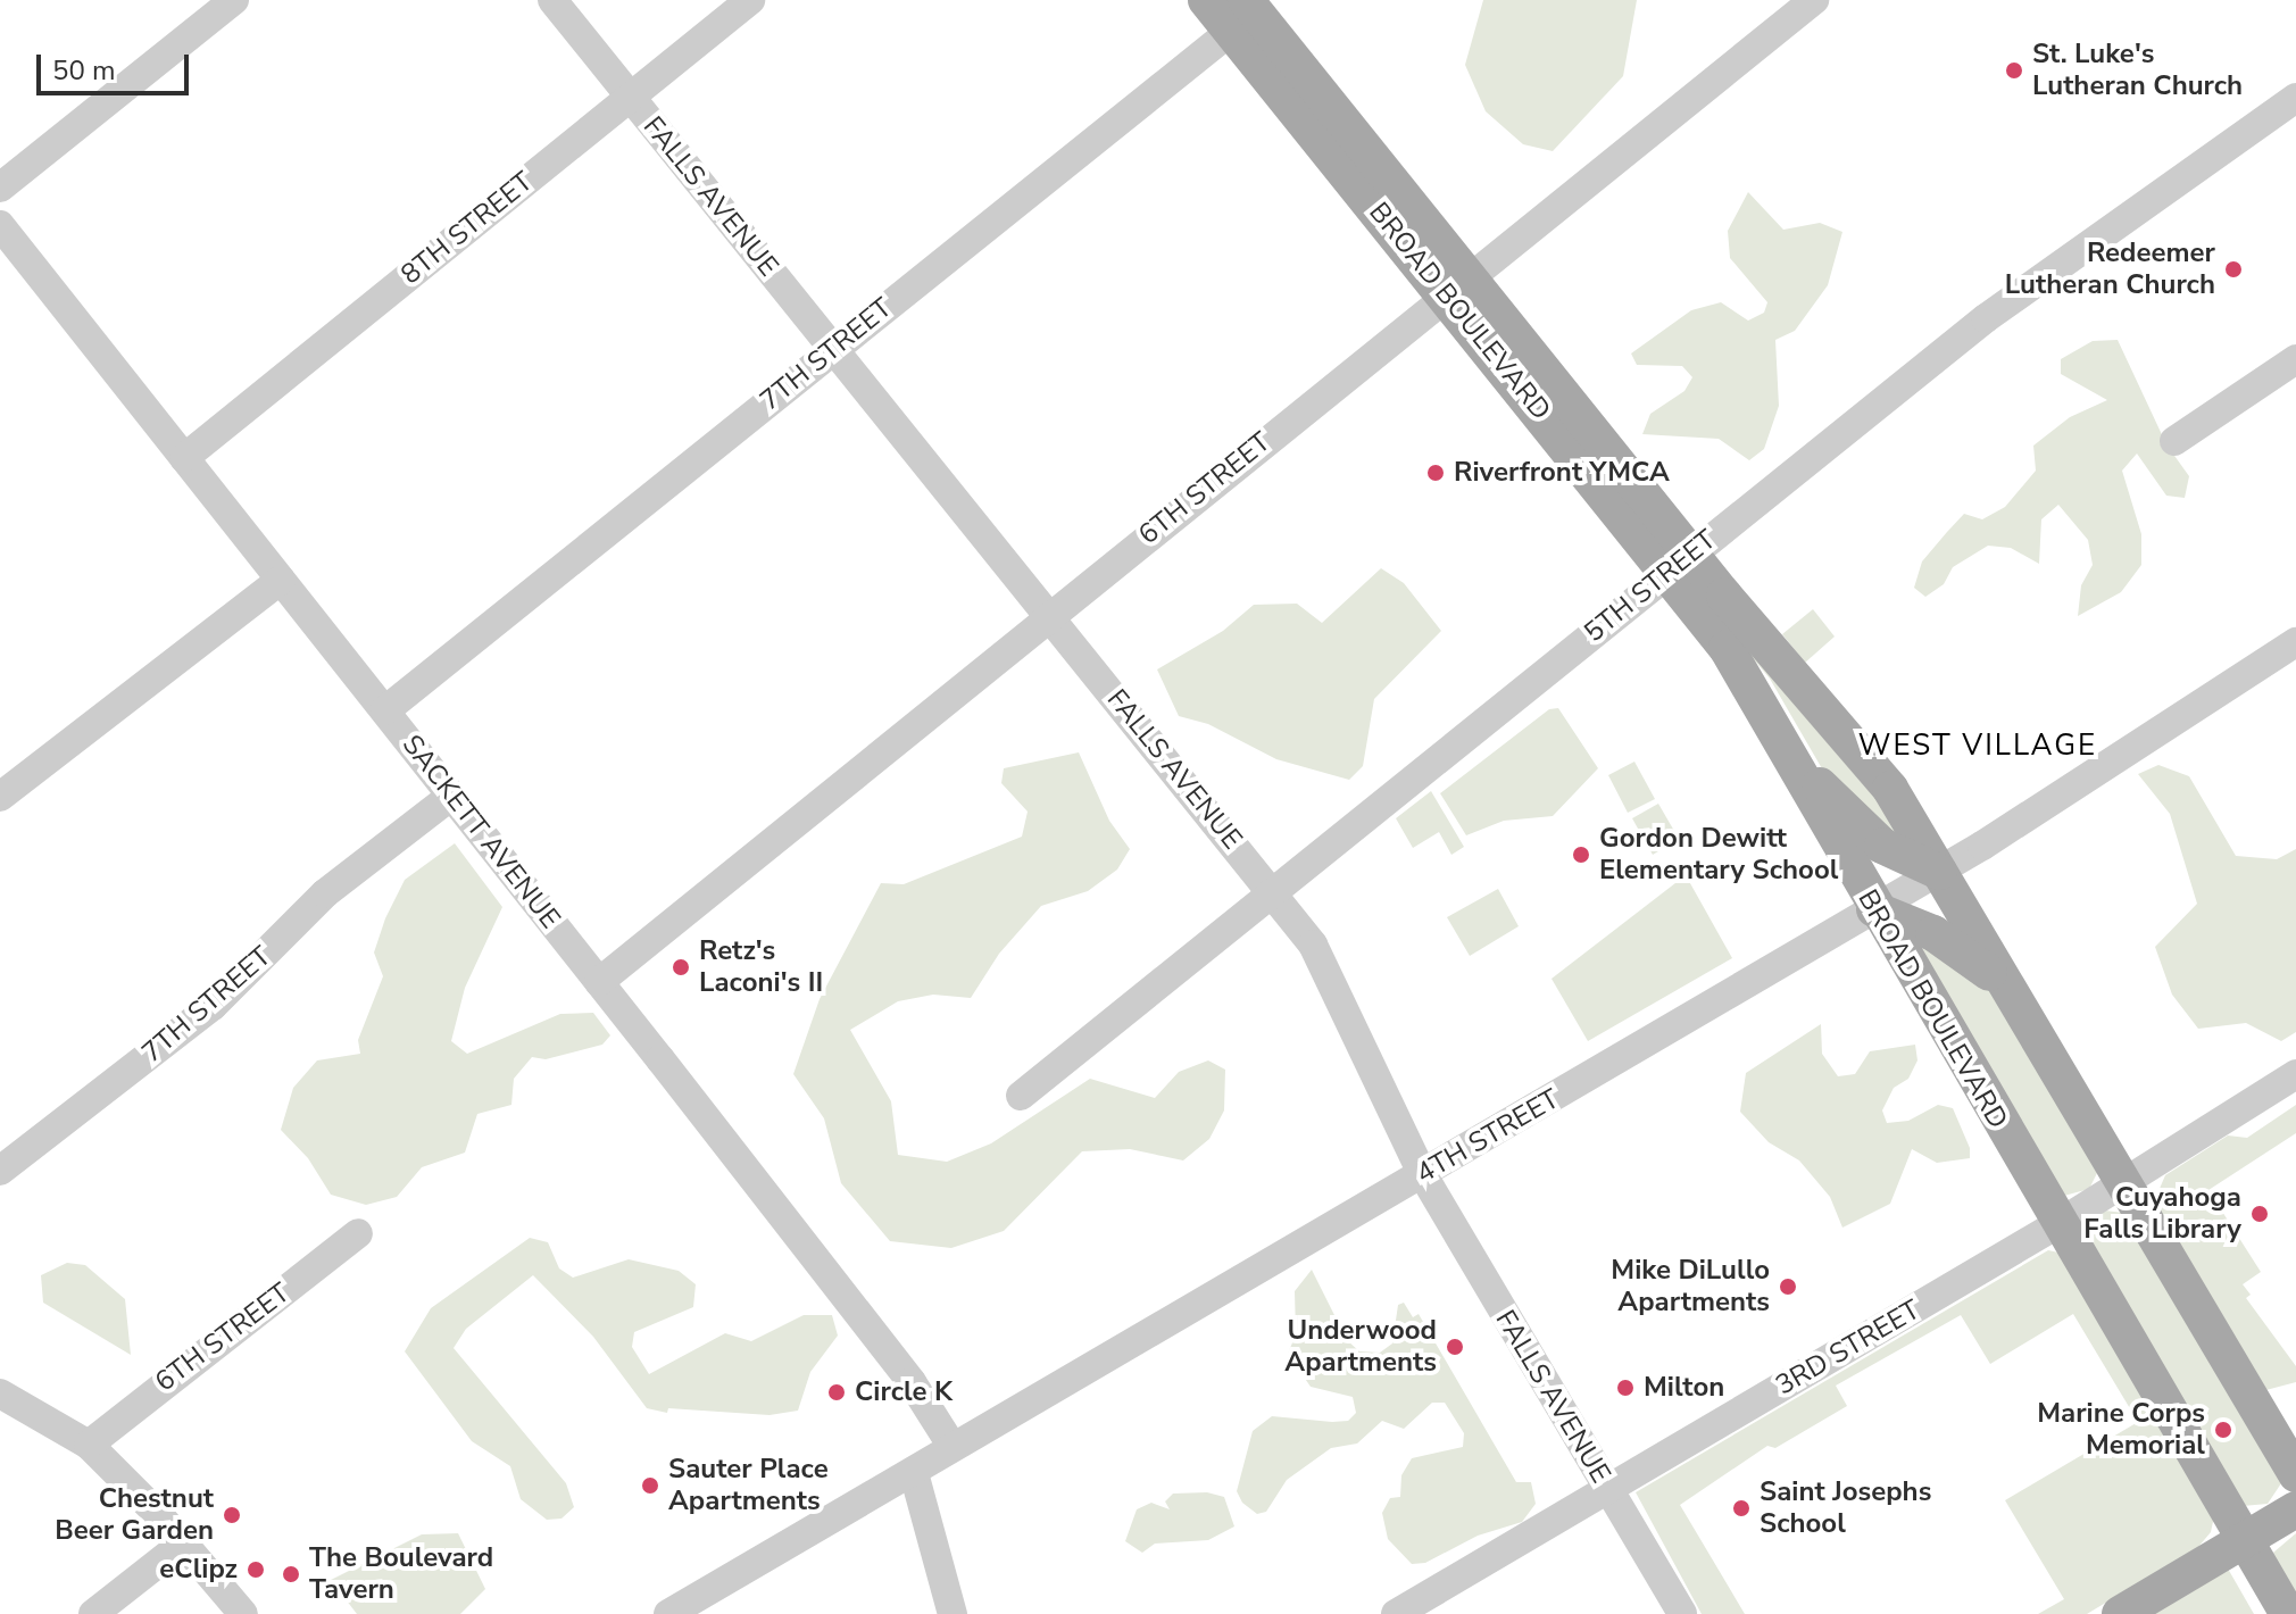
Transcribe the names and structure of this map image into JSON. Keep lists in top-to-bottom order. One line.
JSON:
{"streets":{"main road":["BROAD BOULEVARD"],"street":["FALLS AVENUE","8TH STREET","7TH STREET","6TH STREET","5TH STREET","SACKETT AVENUE","4TH STREET","3RD STREET"]},"crossings":[["FALLS AVENUE","8TH STREET"],["FALLS AVENUE","7TH STREET"],["FALLS AVENUE","6TH STREET"],["FALLS AVENUE","5TH STREET"],["FALLS AVENUE","4TH STREET"],["FALLS AVENUE","3RD STREET"],["8TH STREET","SACKETT AVENUE"],["BROAD BOULEVARD","7TH STREET"],["BROAD BOULEVARD","6TH STREET"],["BROAD BOULEVARD","5TH STREET"],["BROAD BOULEVARD","4TH STREET"],["BROAD BOULEVARD","3RD STREET"],["7TH STREET","SACKETT AVENUE"],["6TH STREET","SACKETT AVENUE"],["SACKETT AVENUE","4TH STREET"]],"districts":["WEST VILLAGE"],"places":["St. Luke's Lutheran Church","Redeemer Lutheran Church","Riverfront YMCA","Gordon Dewitt Elementary School","Retz's Laconi's II","Cuyahoga Falls Library","Mike DiLullo Apartments","Underwood Apartments","Milton","Circle K","Marine Corps Memorial","Sauter Place Apartments","Saint Josephs School","Chestnut Beer Garden","eClipz","The Boulevard Tavern"],"scale_bar":"50 m"}
